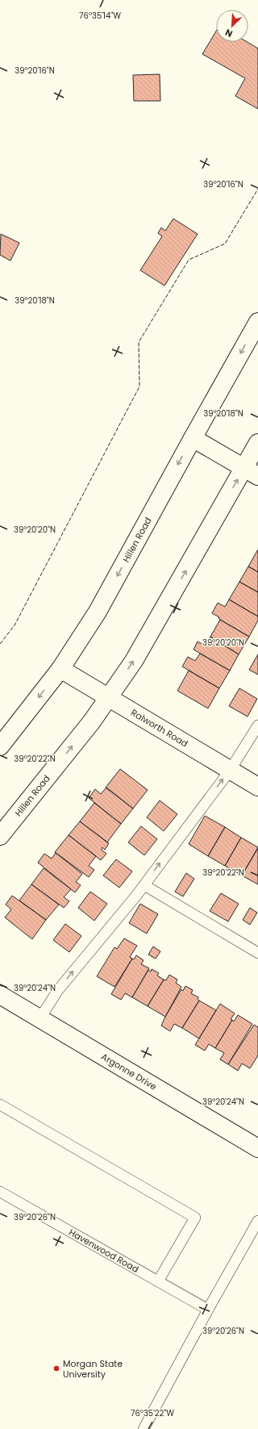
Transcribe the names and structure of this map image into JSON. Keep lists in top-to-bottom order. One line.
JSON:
{"streets":{"main road":["Hillen Road","Ralworth Road","Argonne Drive"],"lane":["Havenwood Road"]},"crossings":[["Hillen Road","Ralworth Road"]],"places":["Morgan State University"],"north":"bottom left","coordinates":["76°35'14\"W","39°20'16\"N","39°20'18\"N","39°20'20\"N","39°20'22\"N","39°20'24\"N","39°20'26\"N","76°35'22\"W"]}
